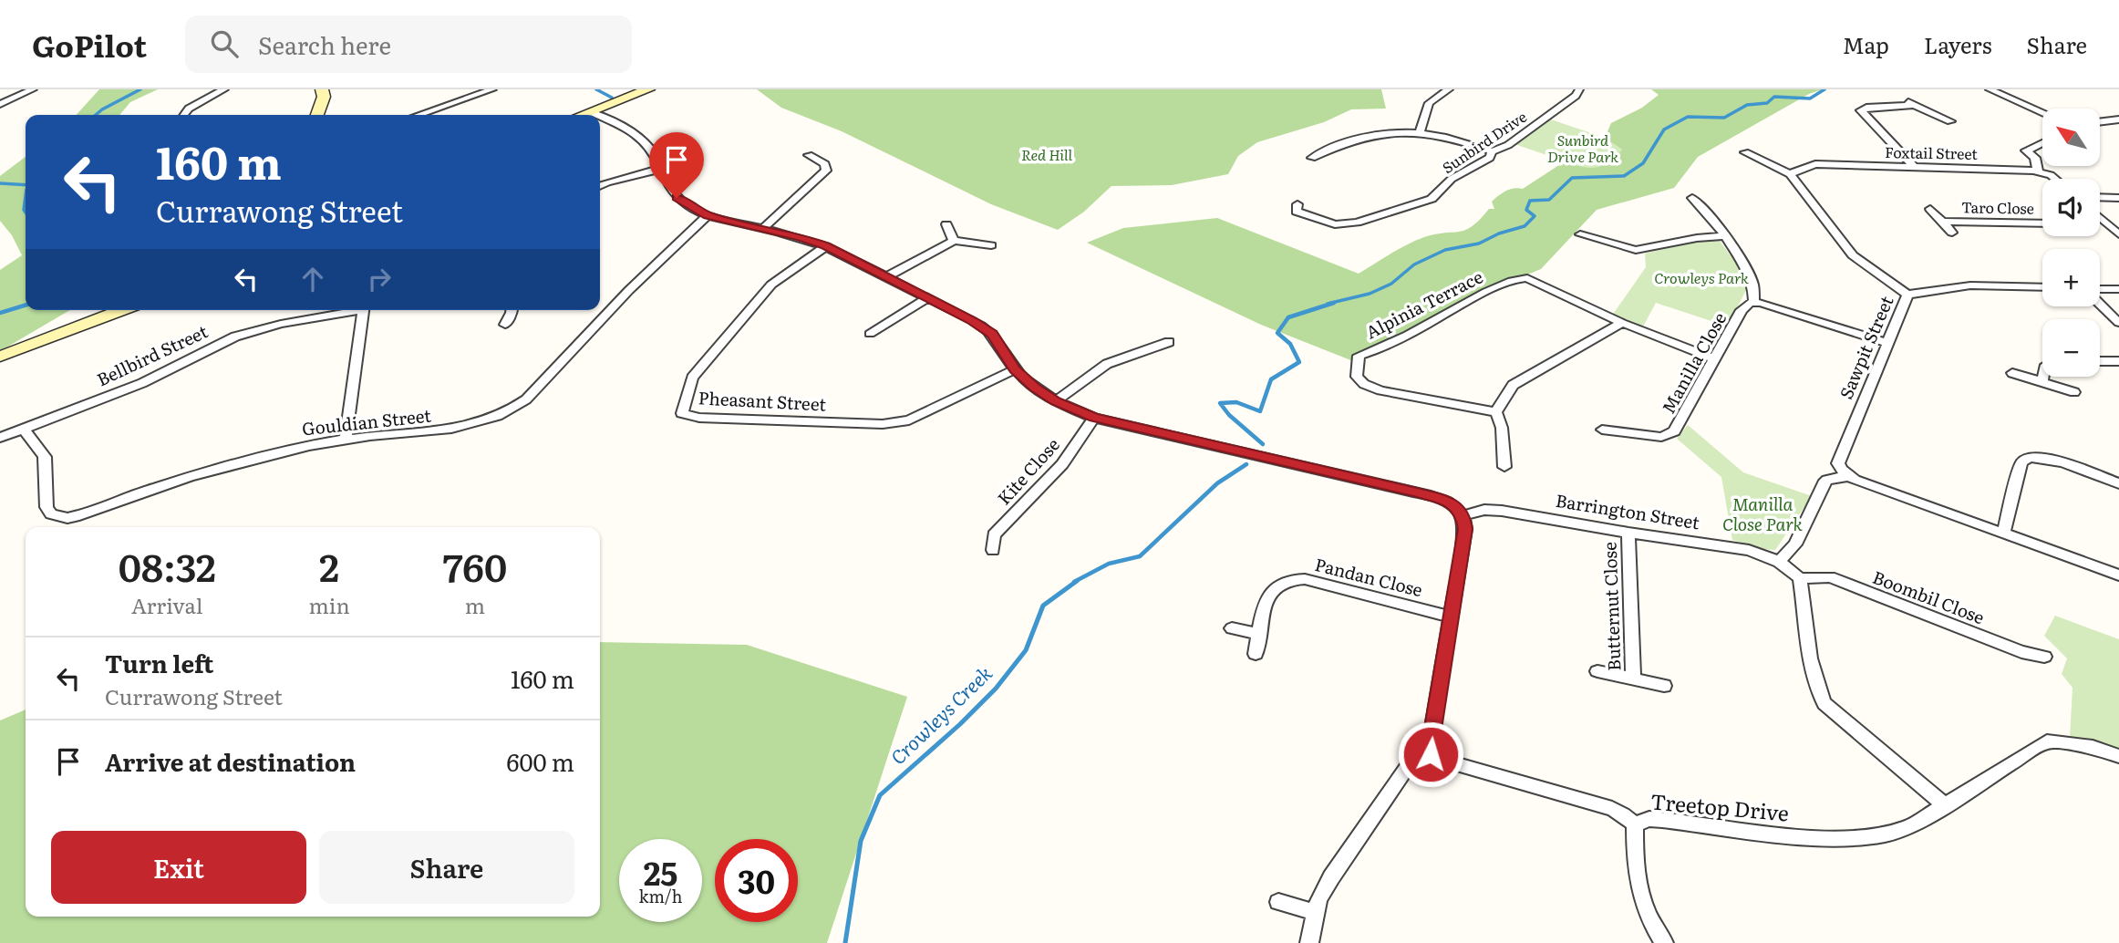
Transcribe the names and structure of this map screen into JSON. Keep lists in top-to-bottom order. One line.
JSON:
{"streets":{"street":["Sunbird Drive","Foxtail Street","Taro Close","Alpinia Terrace","Sawpit Street","Bellbird Street","Manilla Close","Pheasant Street","Gouldian Street","Kite Close","Barrington Street","Pandan Close","Boombil Close","Butternut Close","Treetop Drive"]},"crossings":[["Alpinia Terrace","Manilla Close"],["Bellbird Street","Gouldian Street"],["Barrington Street","Boombil Close"],["Barrington Street","Butternut Close"]],"water":["Crowleys Creek"],"parks":["Sunbird Drive Park","Red Hill","Crowleys Park","Manilla Close Park"],"north":"top left","page":{"header":"GoPilot","search":"Search here","nav":["Map","Layers","Share"],"map_buttons":["+","−"],"turn":["160 m","Currawong Street"],"eta":["08:32","Arrival","2","min","760","m"],"list":[{"name":"Turn left","note":"Currawong Street","value":"160 m"},{"name":"Arrive at destination","value":"600 m"}],"buttons":["Exit","Share"],"speed":"25 km/h","limit":"30"}}
